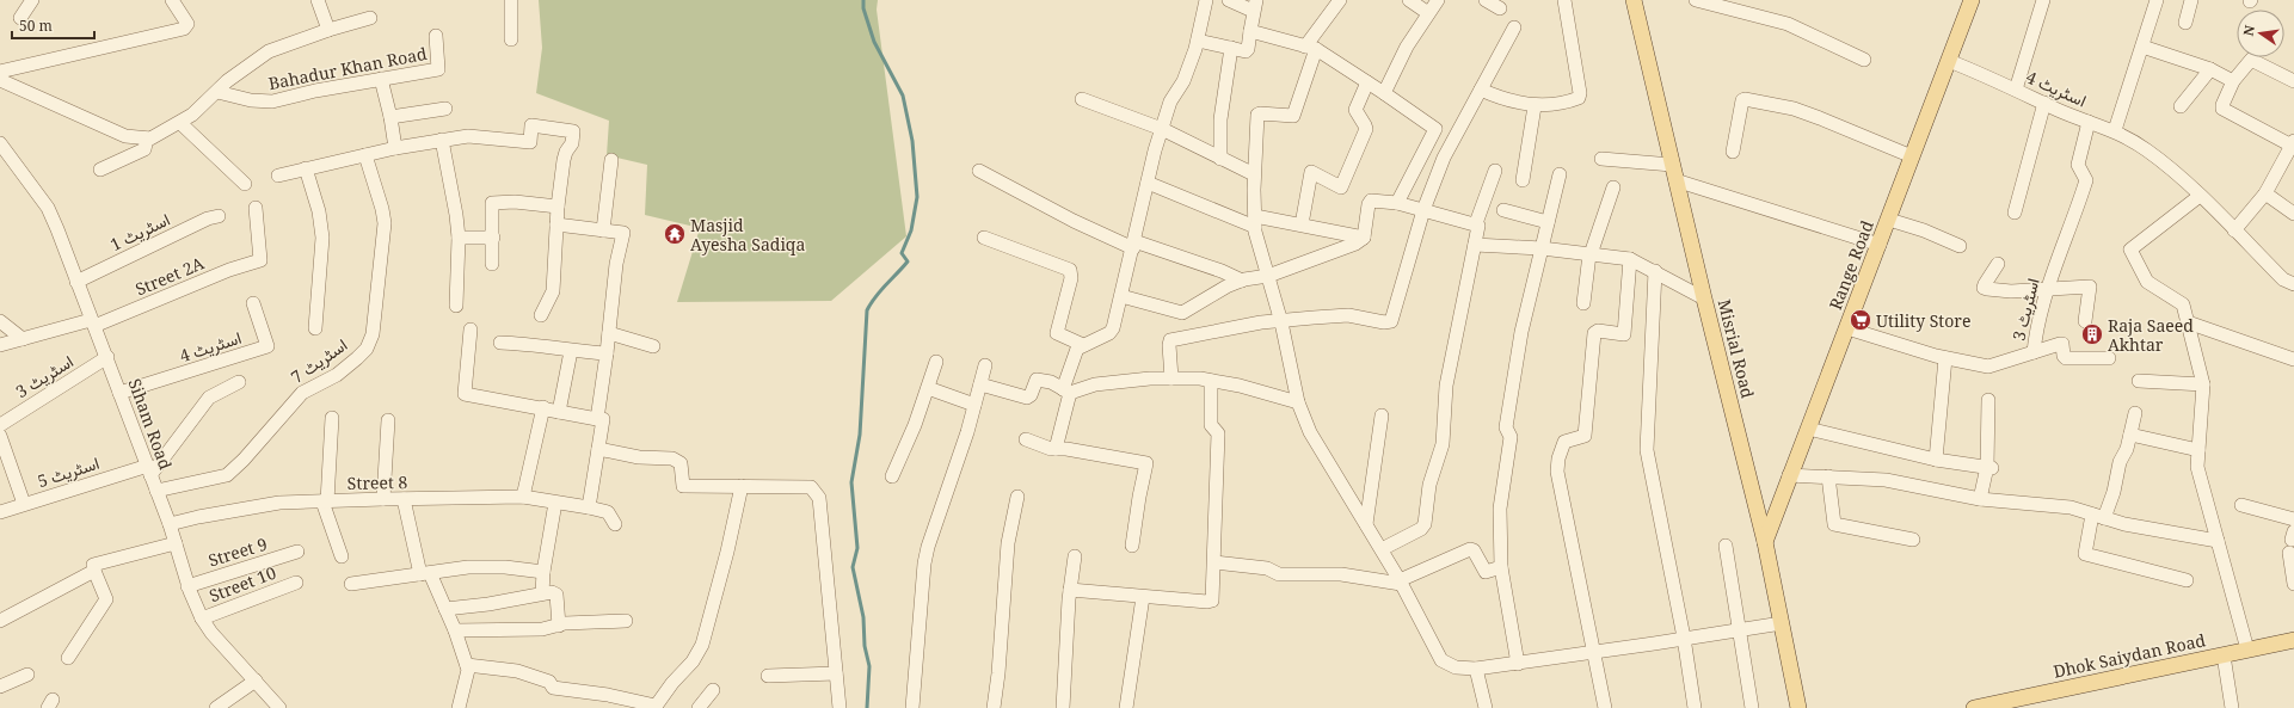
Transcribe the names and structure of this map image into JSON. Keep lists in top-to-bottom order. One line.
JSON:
{"streets":{"main road":["Range Road","Misrial Road","Dhok Saiydan Road"],"street":["Bahadur Khan Road","اسٹریٹ 4","اسٹریٹ 1","Street 2A","اسٹریٹ 3","اسٹریٹ 7","Siham Road","اسٹریٹ 5","Street 8","Street 9","Street 10"]},"crossings":[["اسٹریٹ 4","Range Road"],["اسٹریٹ 4","اسٹریٹ 3"],["اسٹریٹ 4","Siham Road"],["اسٹریٹ 1","Siham Road"],["Range Road","اسٹریٹ 3"],["Range Road","Misrial Road"],["Street 2A","Siham Road"],["اسٹریٹ 3","Siham Road"],["اسٹریٹ 7","Siham Road"],["Siham Road","اسٹریٹ 5"],["Siham Road","Street 8"],["Siham Road","Street 9"],["Siham Road","Street 10"]],"places":{"temple":["Masjid Ayesha Sadiqa"],"supermarket":["Utility Store"],"building":["Raja Saeed Akhtar"]},"scale_bar":"50 m","north":"left"}
